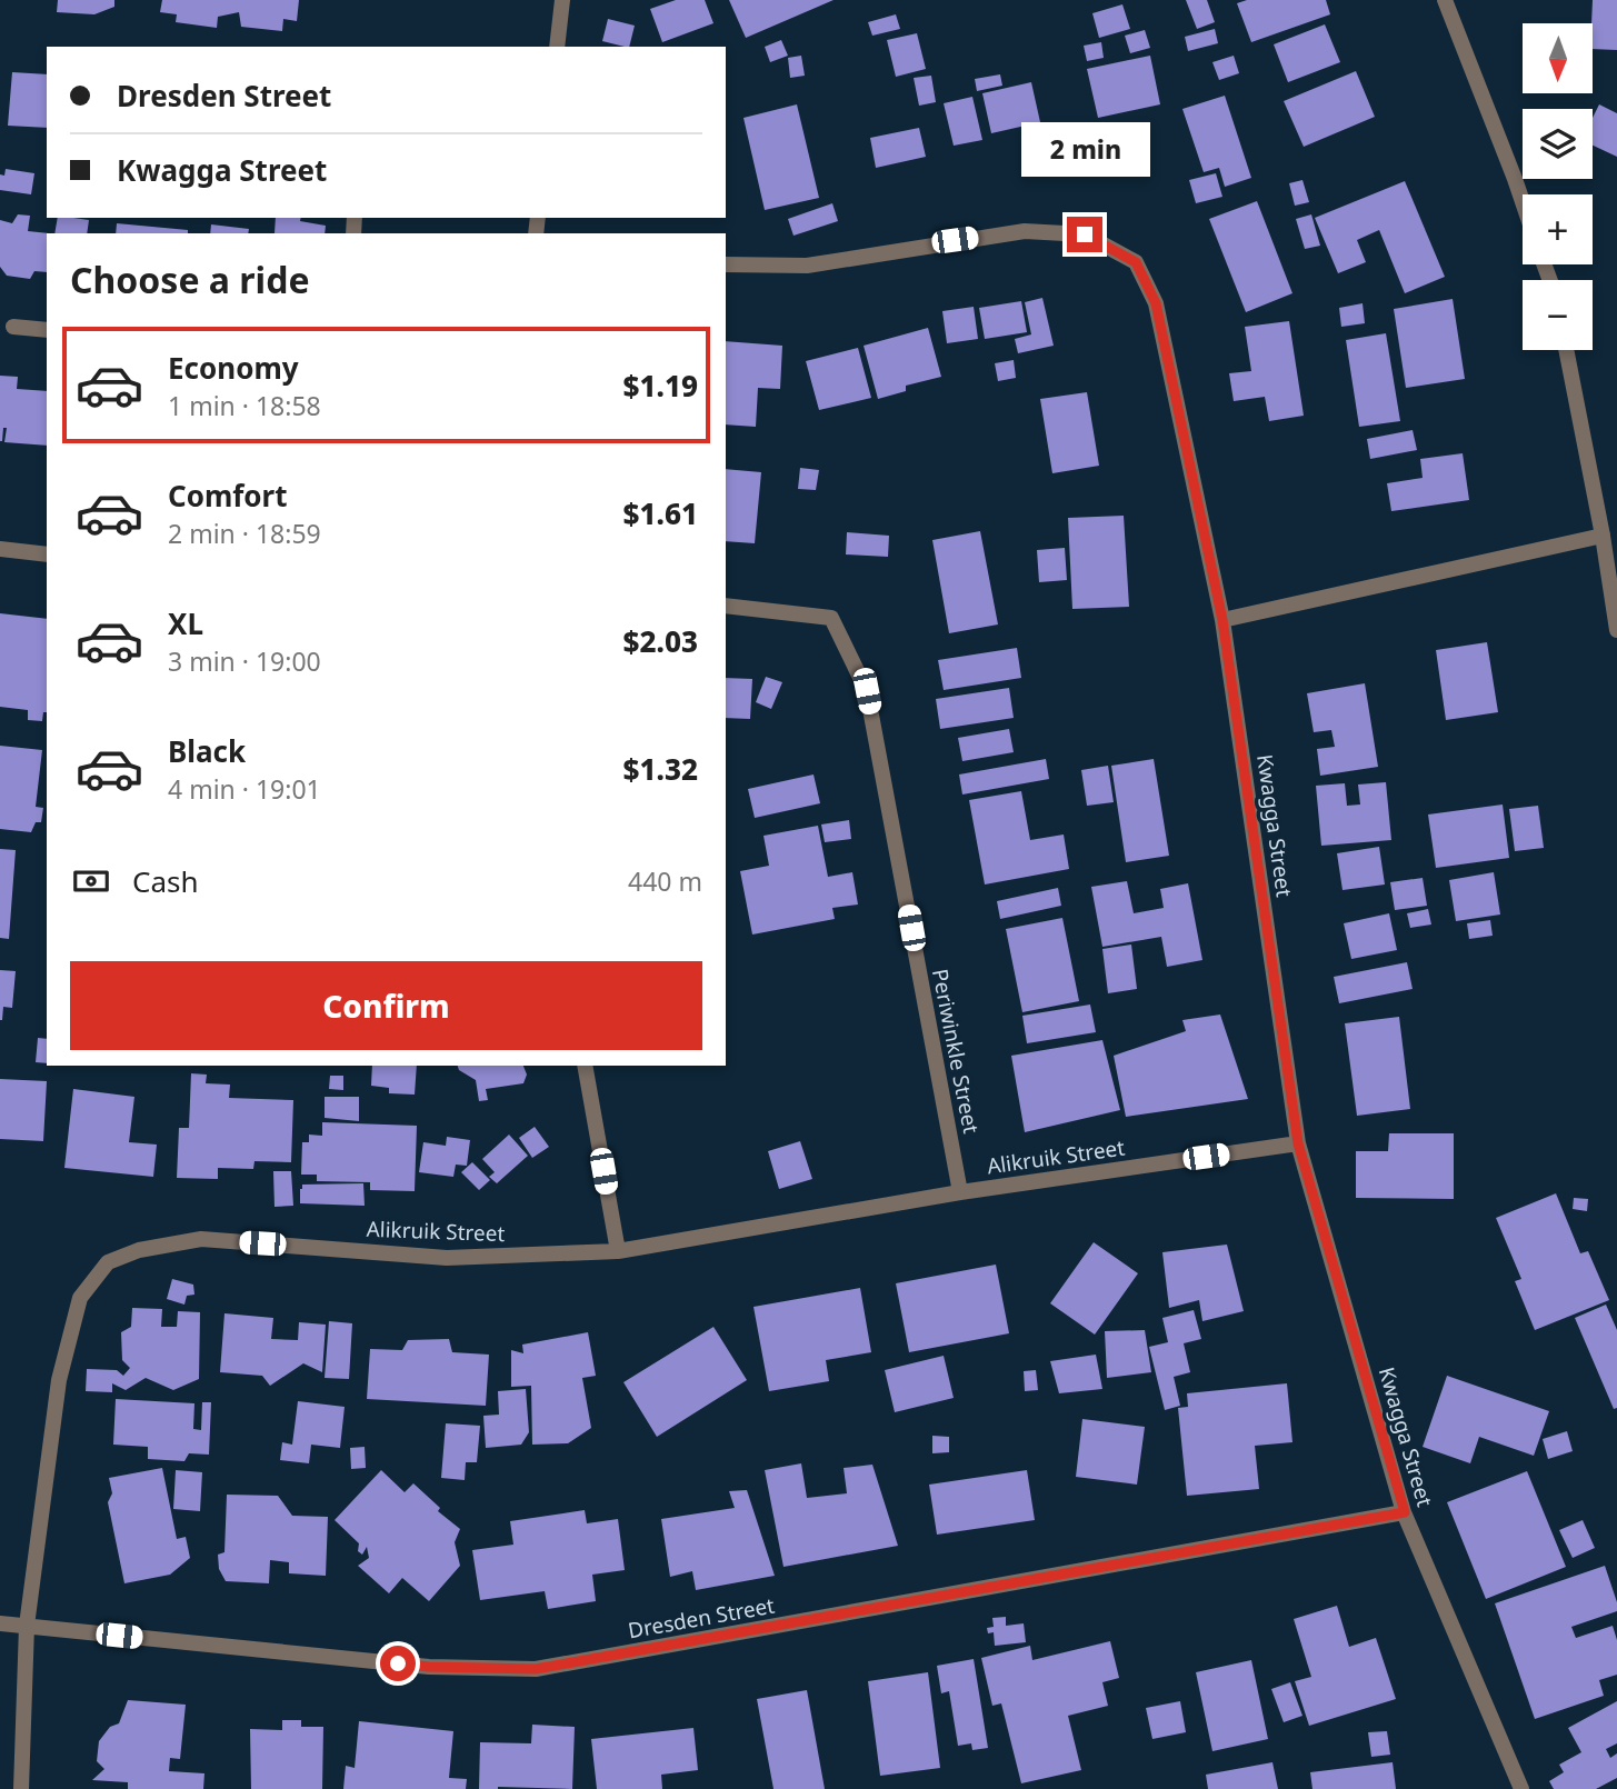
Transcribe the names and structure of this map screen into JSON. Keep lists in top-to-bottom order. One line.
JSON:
{"streets":{"street":["Kwagga Street","Periwinkle Street","Alikruik Street","Dresden Street"]},"crossings":[["Kwagga Street","Alikruik Street"],["Kwagga Street","Dresden Street"],["Periwinkle Street","Alikruik Street"],["Alikruik Street","Dresden Street"]],"north":"bottom","page":{"map_buttons":["+","−"],"banner":["Dresden Street","Kwagga Street"],"bubble":"2 min","heading":"Choose a ride","list":[{"name":"Economy","note":"1 min · 18:58","value":"$1.19"},{"name":"Comfort","note":"2 min · 18:59","value":"$1.61"},{"name":"XL","note":"3 min · 19:00","value":"$2.03"},{"name":"Black","note":"4 min · 19:01","value":"$1.32"}],"pay":["Cash","440 m"],"buttons":"Confirm"}}
